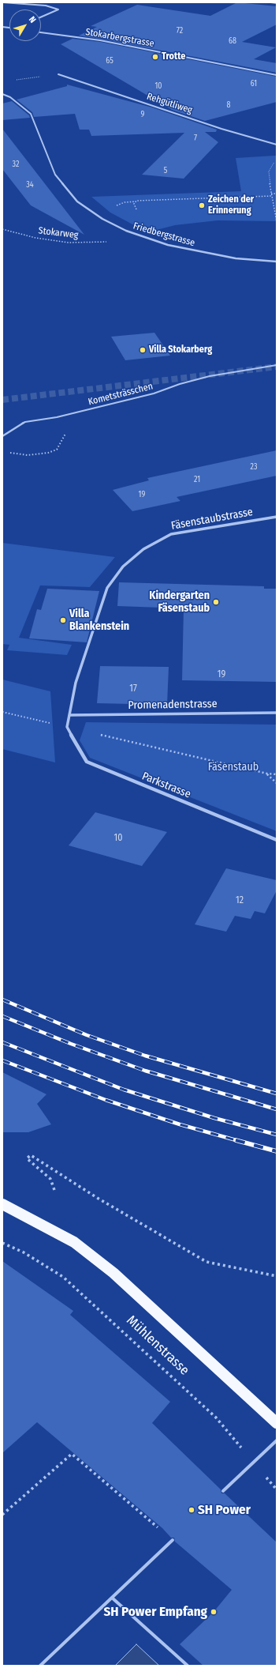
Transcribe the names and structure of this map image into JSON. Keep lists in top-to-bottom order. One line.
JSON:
{"streets":{"main road":["Mühlenstrasse"],"street":["Stokarbergstrasse","Rehgütliweg","Friedbergstrasse","Fäsenstaubstrasse","Promenadenstrasse","Parkstrasse"],"lane":["Kometsträsschen"],"path":["Stokarweg"]},"crossings":[["Fäsenstaubstrasse","Promenadenstrasse"],["Fäsenstaubstrasse","Parkstrasse"]],"parks":["Fäsenstaub"],"places":["Trotte","Zeichen der Erinnerung","Villa Stokarberg","Kindergarten Fäsenstaub","Villa Blankenstein","SH Power","SH Power Empfang"],"house_numbers":["72","68","65","61","10","8","9","7","32","5","34","23","21","19","19","17","10","12"],"north":"top right"}
